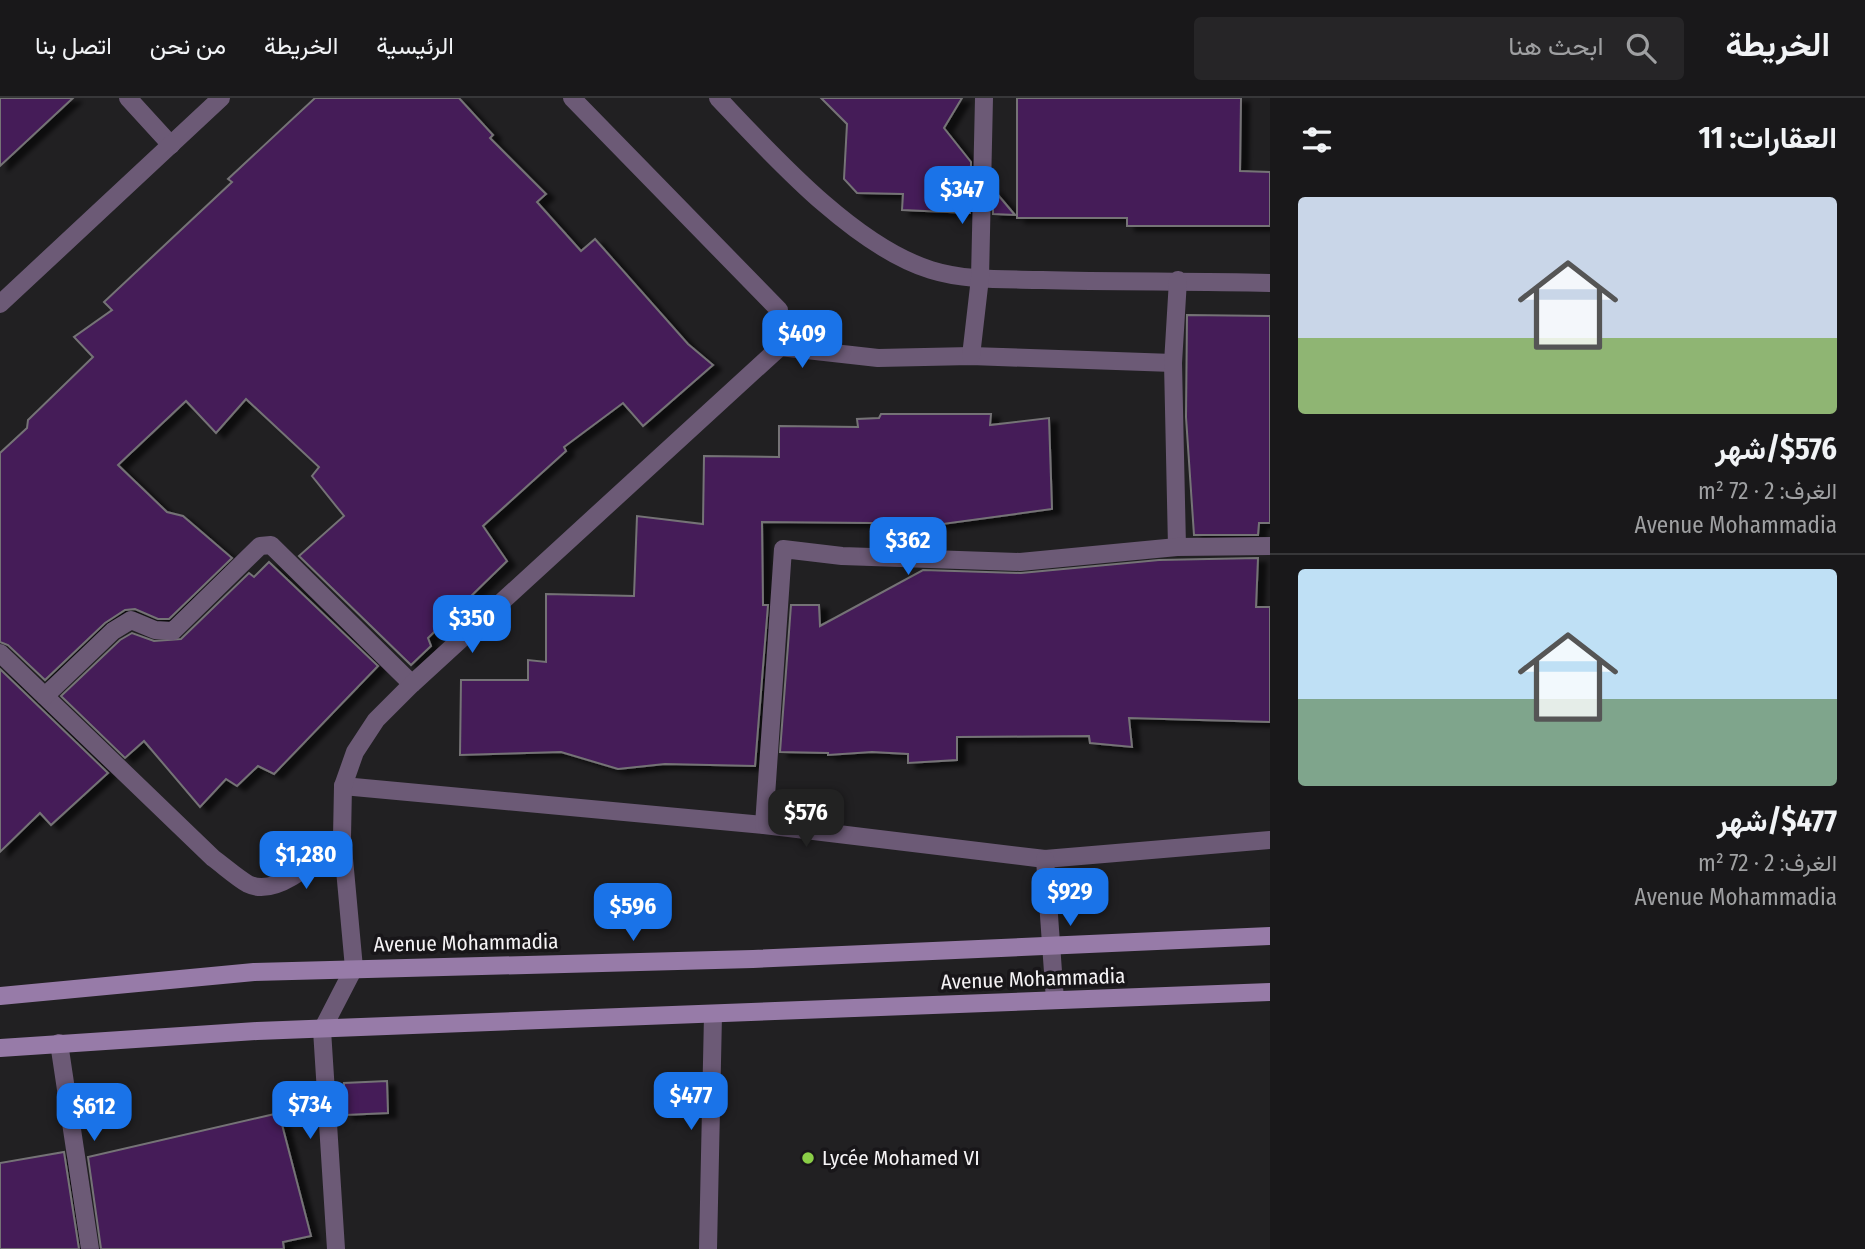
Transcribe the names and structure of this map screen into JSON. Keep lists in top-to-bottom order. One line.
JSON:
{"streets":{"street":["Avenue Mohammadia"]},"places":["Lycée Mohamed VI"],"page":{"header":"الخريطة","search":"ابحث هنا","nav":["الرئيسية","الخريطة","من نحن","اتصل بنا"],"heading":"العقارات: 11","price":["$347","$409","$362","$350","$576","$1,280","$929","$596","$477","$734","$612"],"list":[{"name":"$576/شهر","note":"الغرف: 2 · 72 m² · Avenue Mohammadia"},{"name":"$477/شهر","note":"الغرف: 2 · 72 m² · Avenue Mohammadia"}]}}
